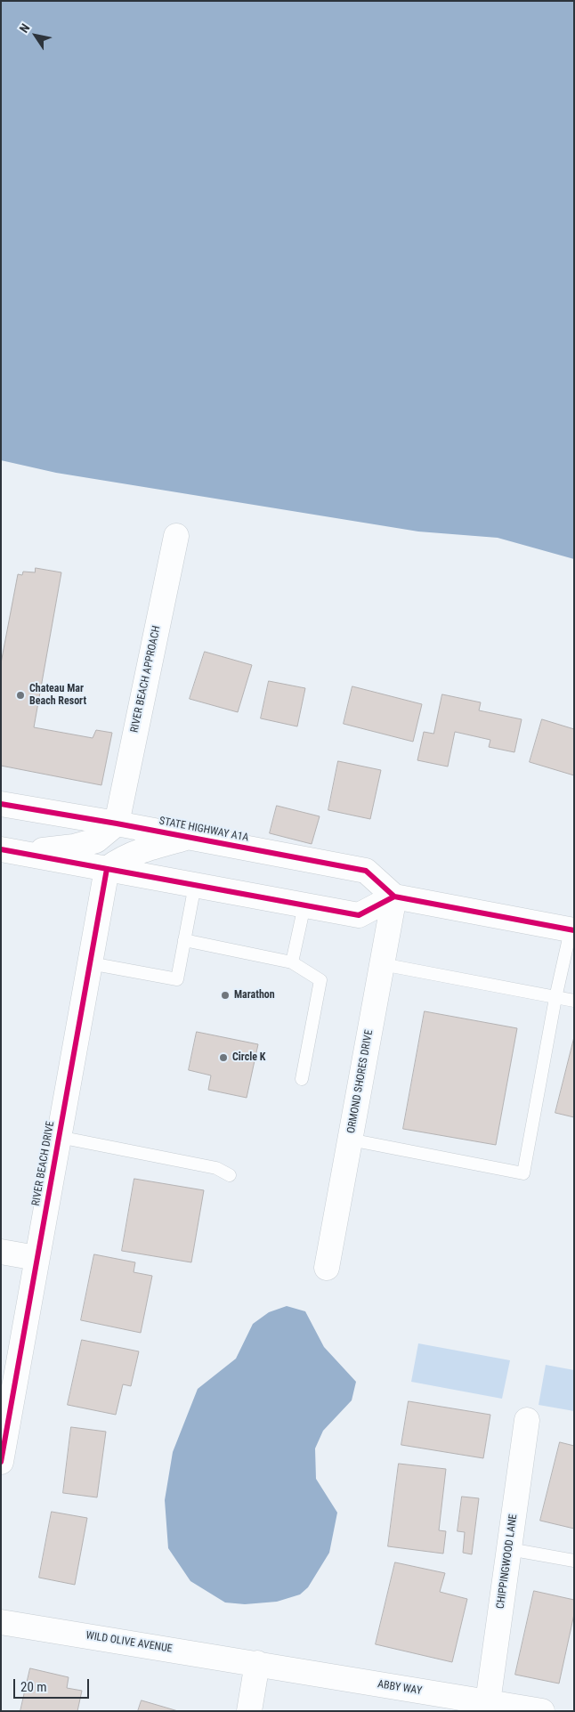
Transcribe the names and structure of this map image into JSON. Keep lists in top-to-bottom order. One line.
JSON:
{"streets":{"street":["RIVER BEACH APPROACH","STATE HIGHWAY A1A","ORMOND SHORES DRIVE","RIVER BEACH DRIVE","CHIPPINGWOOD LANE","WILD OLIVE AVENUE","ABBY WAY"]},"crossings":[["RIVER BEACH APPROACH","STATE HIGHWAY A1A"],["STATE HIGHWAY A1A","ORMOND SHORES DRIVE"],["CHIPPINGWOOD LANE","ABBY WAY"],["WILD OLIVE AVENUE","ABBY WAY"]],"places":["Chateau Mar Beach Resort","Marathon","Circle K"],"scale_bar":"20 m","north":"top left"}
